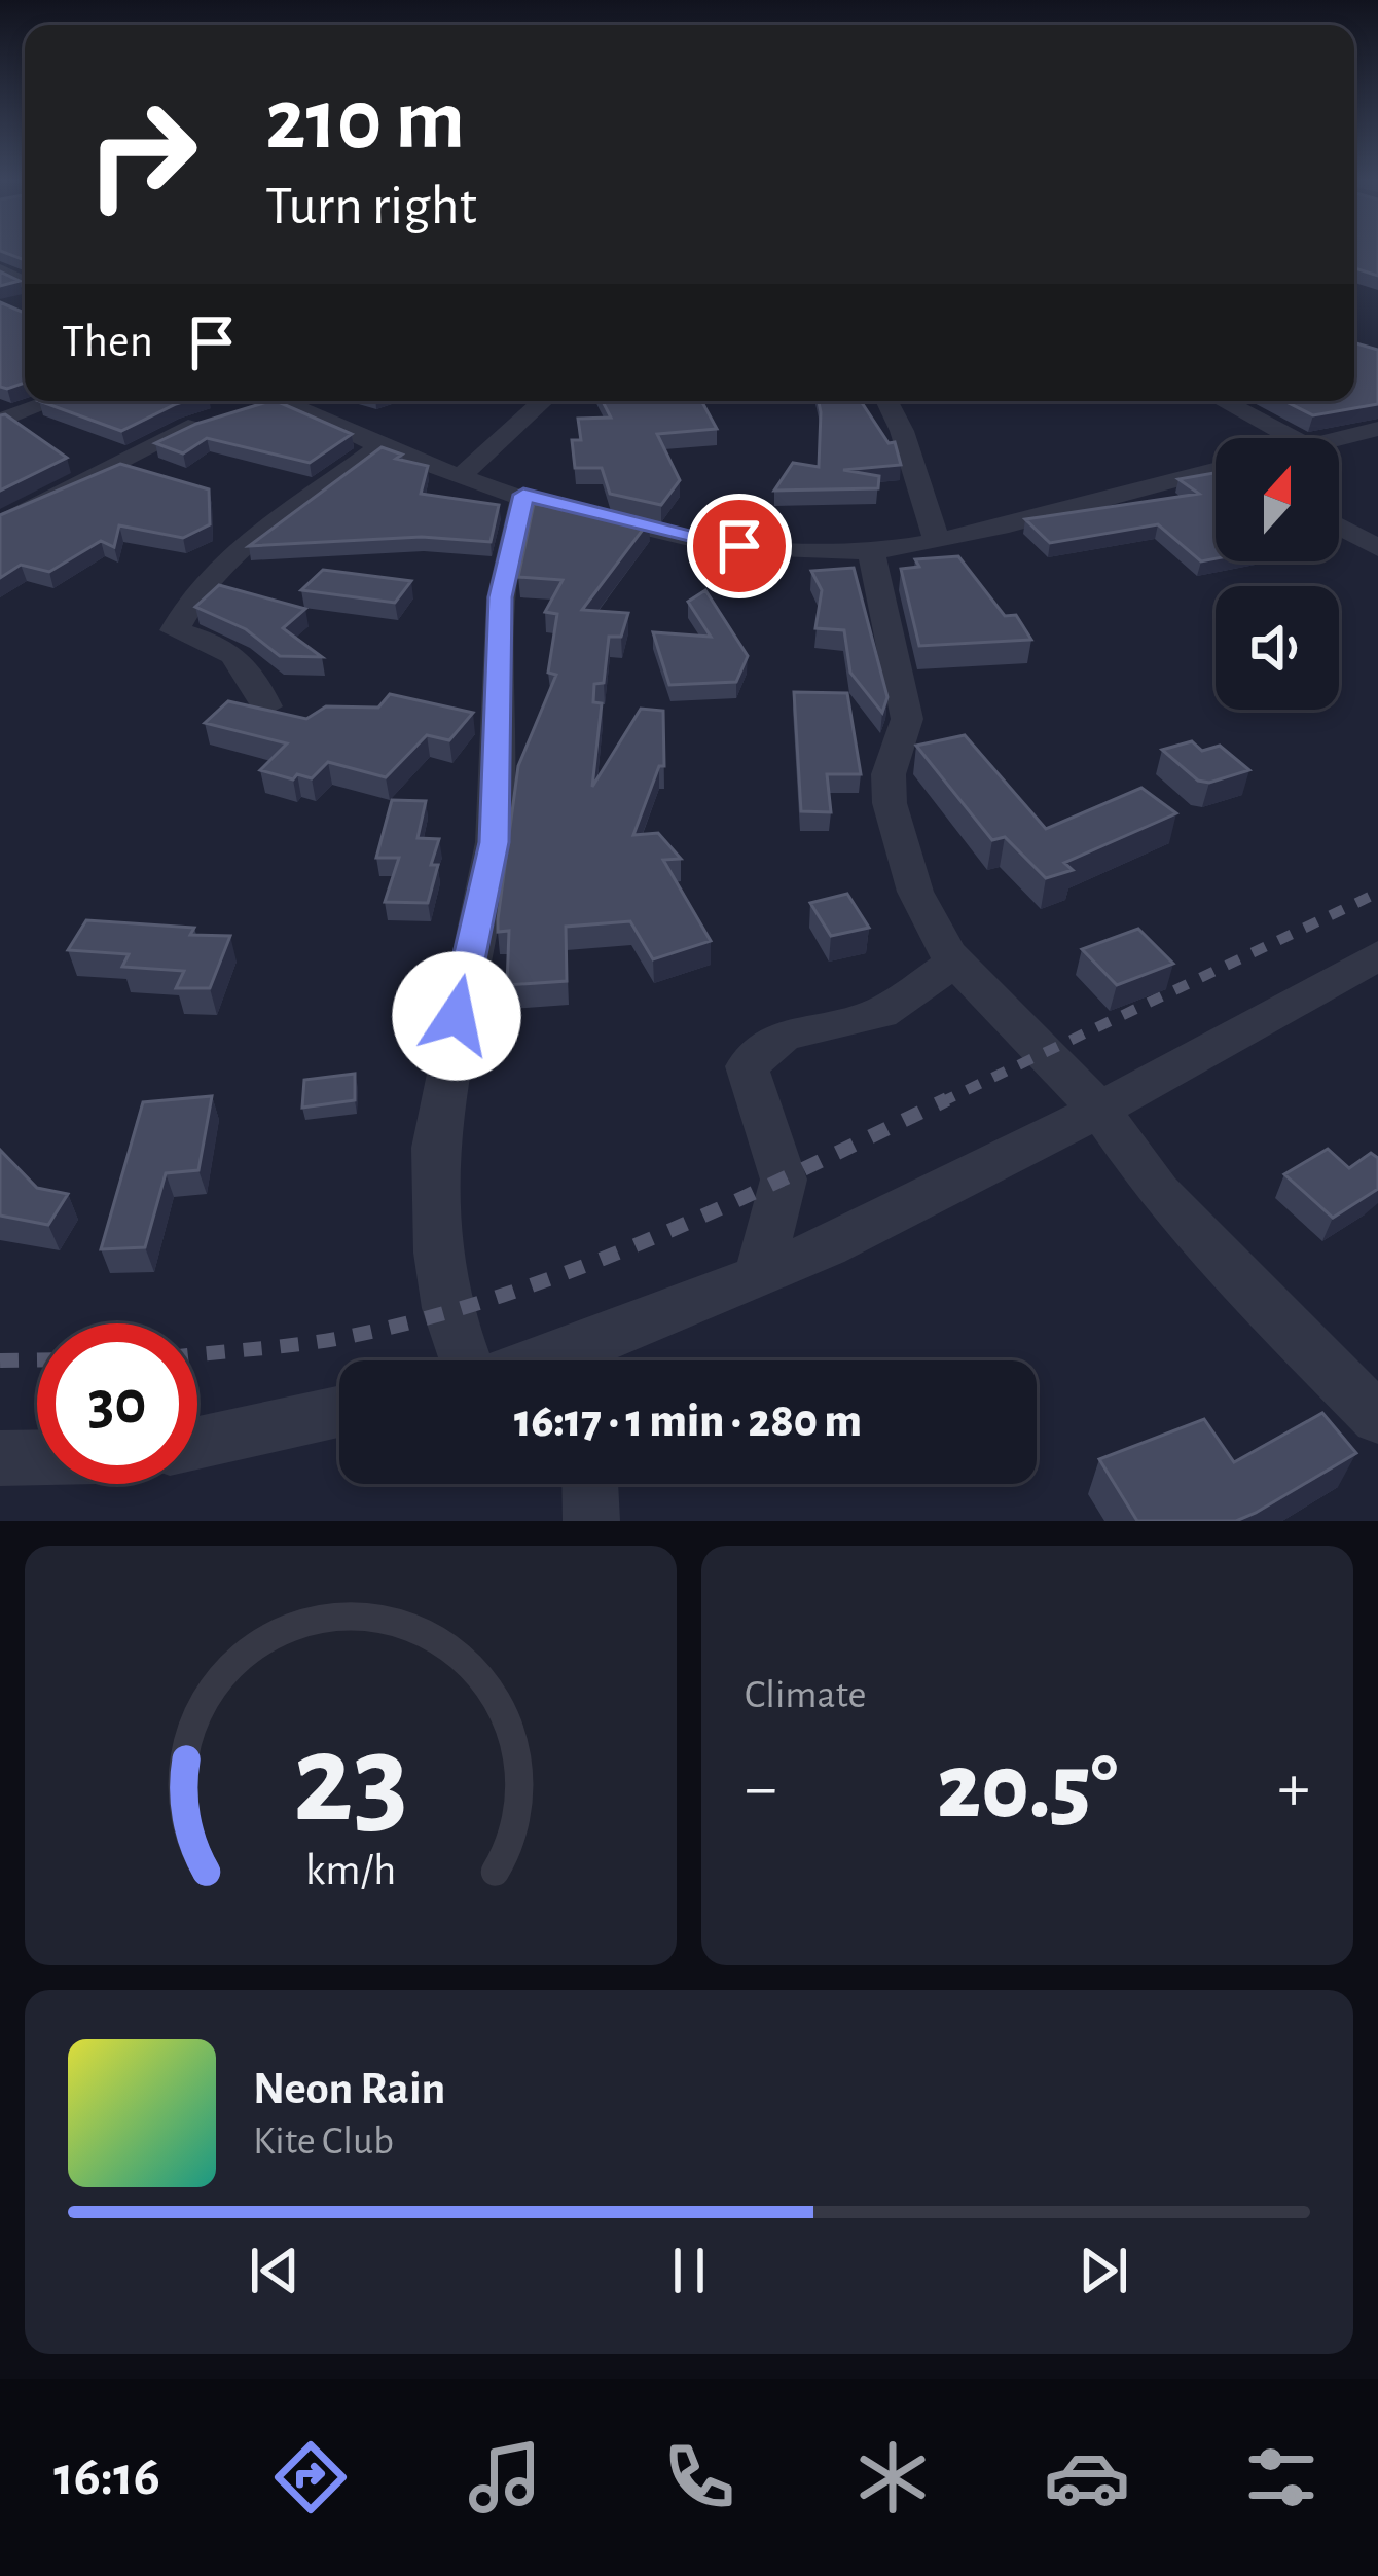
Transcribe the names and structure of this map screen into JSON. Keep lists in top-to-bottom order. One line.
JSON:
{"north":"top","page":{"turn":["210 m","Turn right"],"then":"Then","limit":"30","trip":"16:17 · 1 min · 280 m","tile":"Climate","heat":["−","20.5°","+"],"song":["Neon Rain","Kite Club"],"tabs":"16:16","gauge":["23","km/h"]}}
